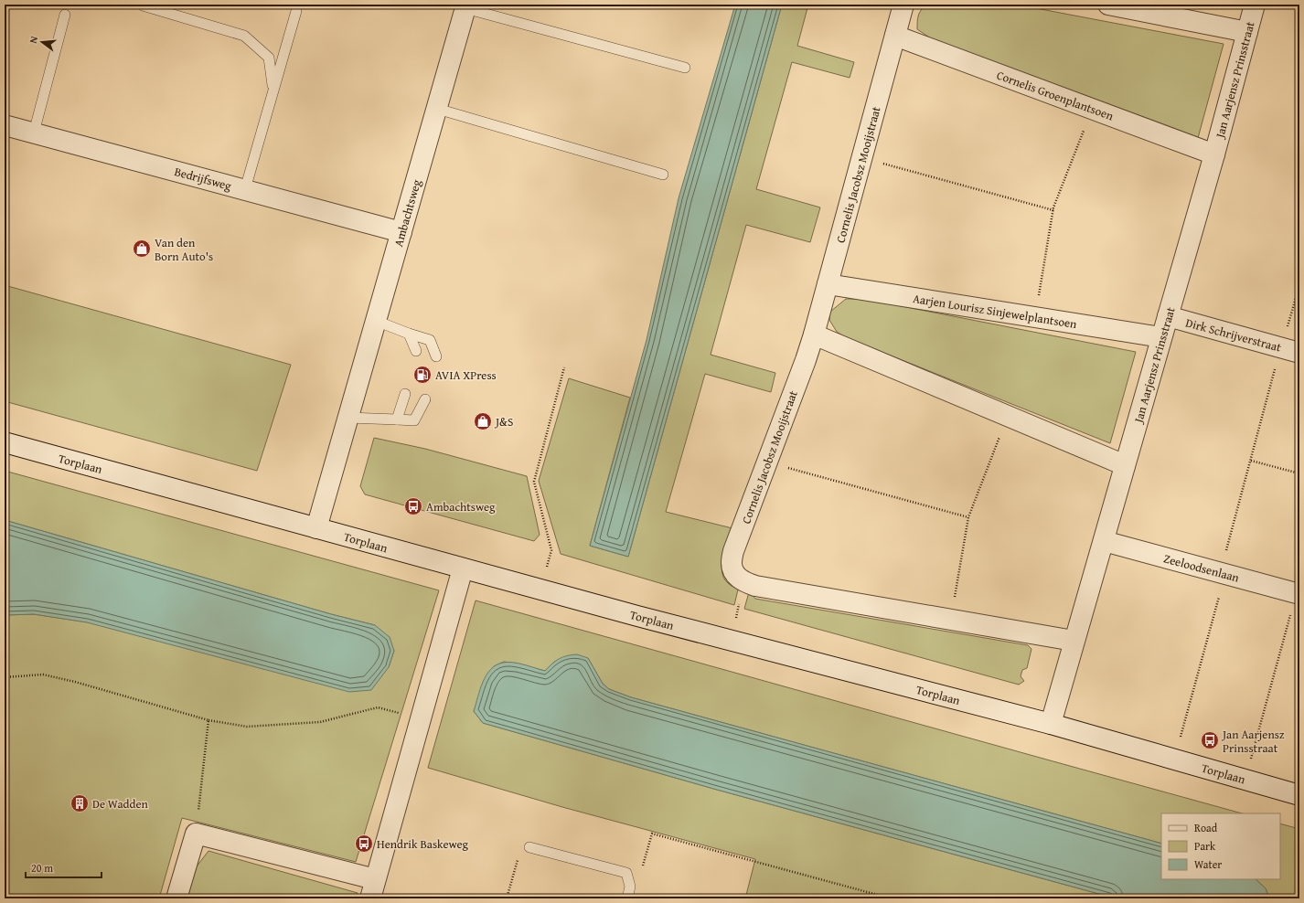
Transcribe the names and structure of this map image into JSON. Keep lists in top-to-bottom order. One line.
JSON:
{"streets":{"street":["Jan Aarjensz Prinsstraat","Cornelis Groenplantsoen","Cornelis Jacobsz Mooijstraat","Bedrijfsweg","Ambachtsweg","Aarjen Lourisz Sinjewelplantsoen","Dirk Schrijverstraat","Torplaan","Zeeloodsenlaan"]},"crossings":[["Jan Aarjensz Prinsstraat","Cornelis Groenplantsoen"],["Jan Aarjensz Prinsstraat","Aarjen Lourisz Sinjewelplantsoen"],["Jan Aarjensz Prinsstraat","Dirk Schrijverstraat"],["Jan Aarjensz Prinsstraat","Torplaan"],["Jan Aarjensz Prinsstraat","Zeeloodsenlaan"],["Cornelis Groenplantsoen","Cornelis Jacobsz Mooijstraat"],["Cornelis Jacobsz Mooijstraat","Aarjen Lourisz Sinjewelplantsoen"],["Bedrijfsweg","Ambachtsweg"],["Ambachtsweg","Torplaan"]],"places":{"shop":["Van den Born Auto's","J&S"],"fuel station":["AVIA XPress"],"bus stop":["Ambachtsweg","Jan Aarjensz Prinsstraat","Hendrik Baskeweg"],"building":["De Wadden"]},"legend":["Road","Park","Water"],"scale_bar":"20 m","north":"left"}
